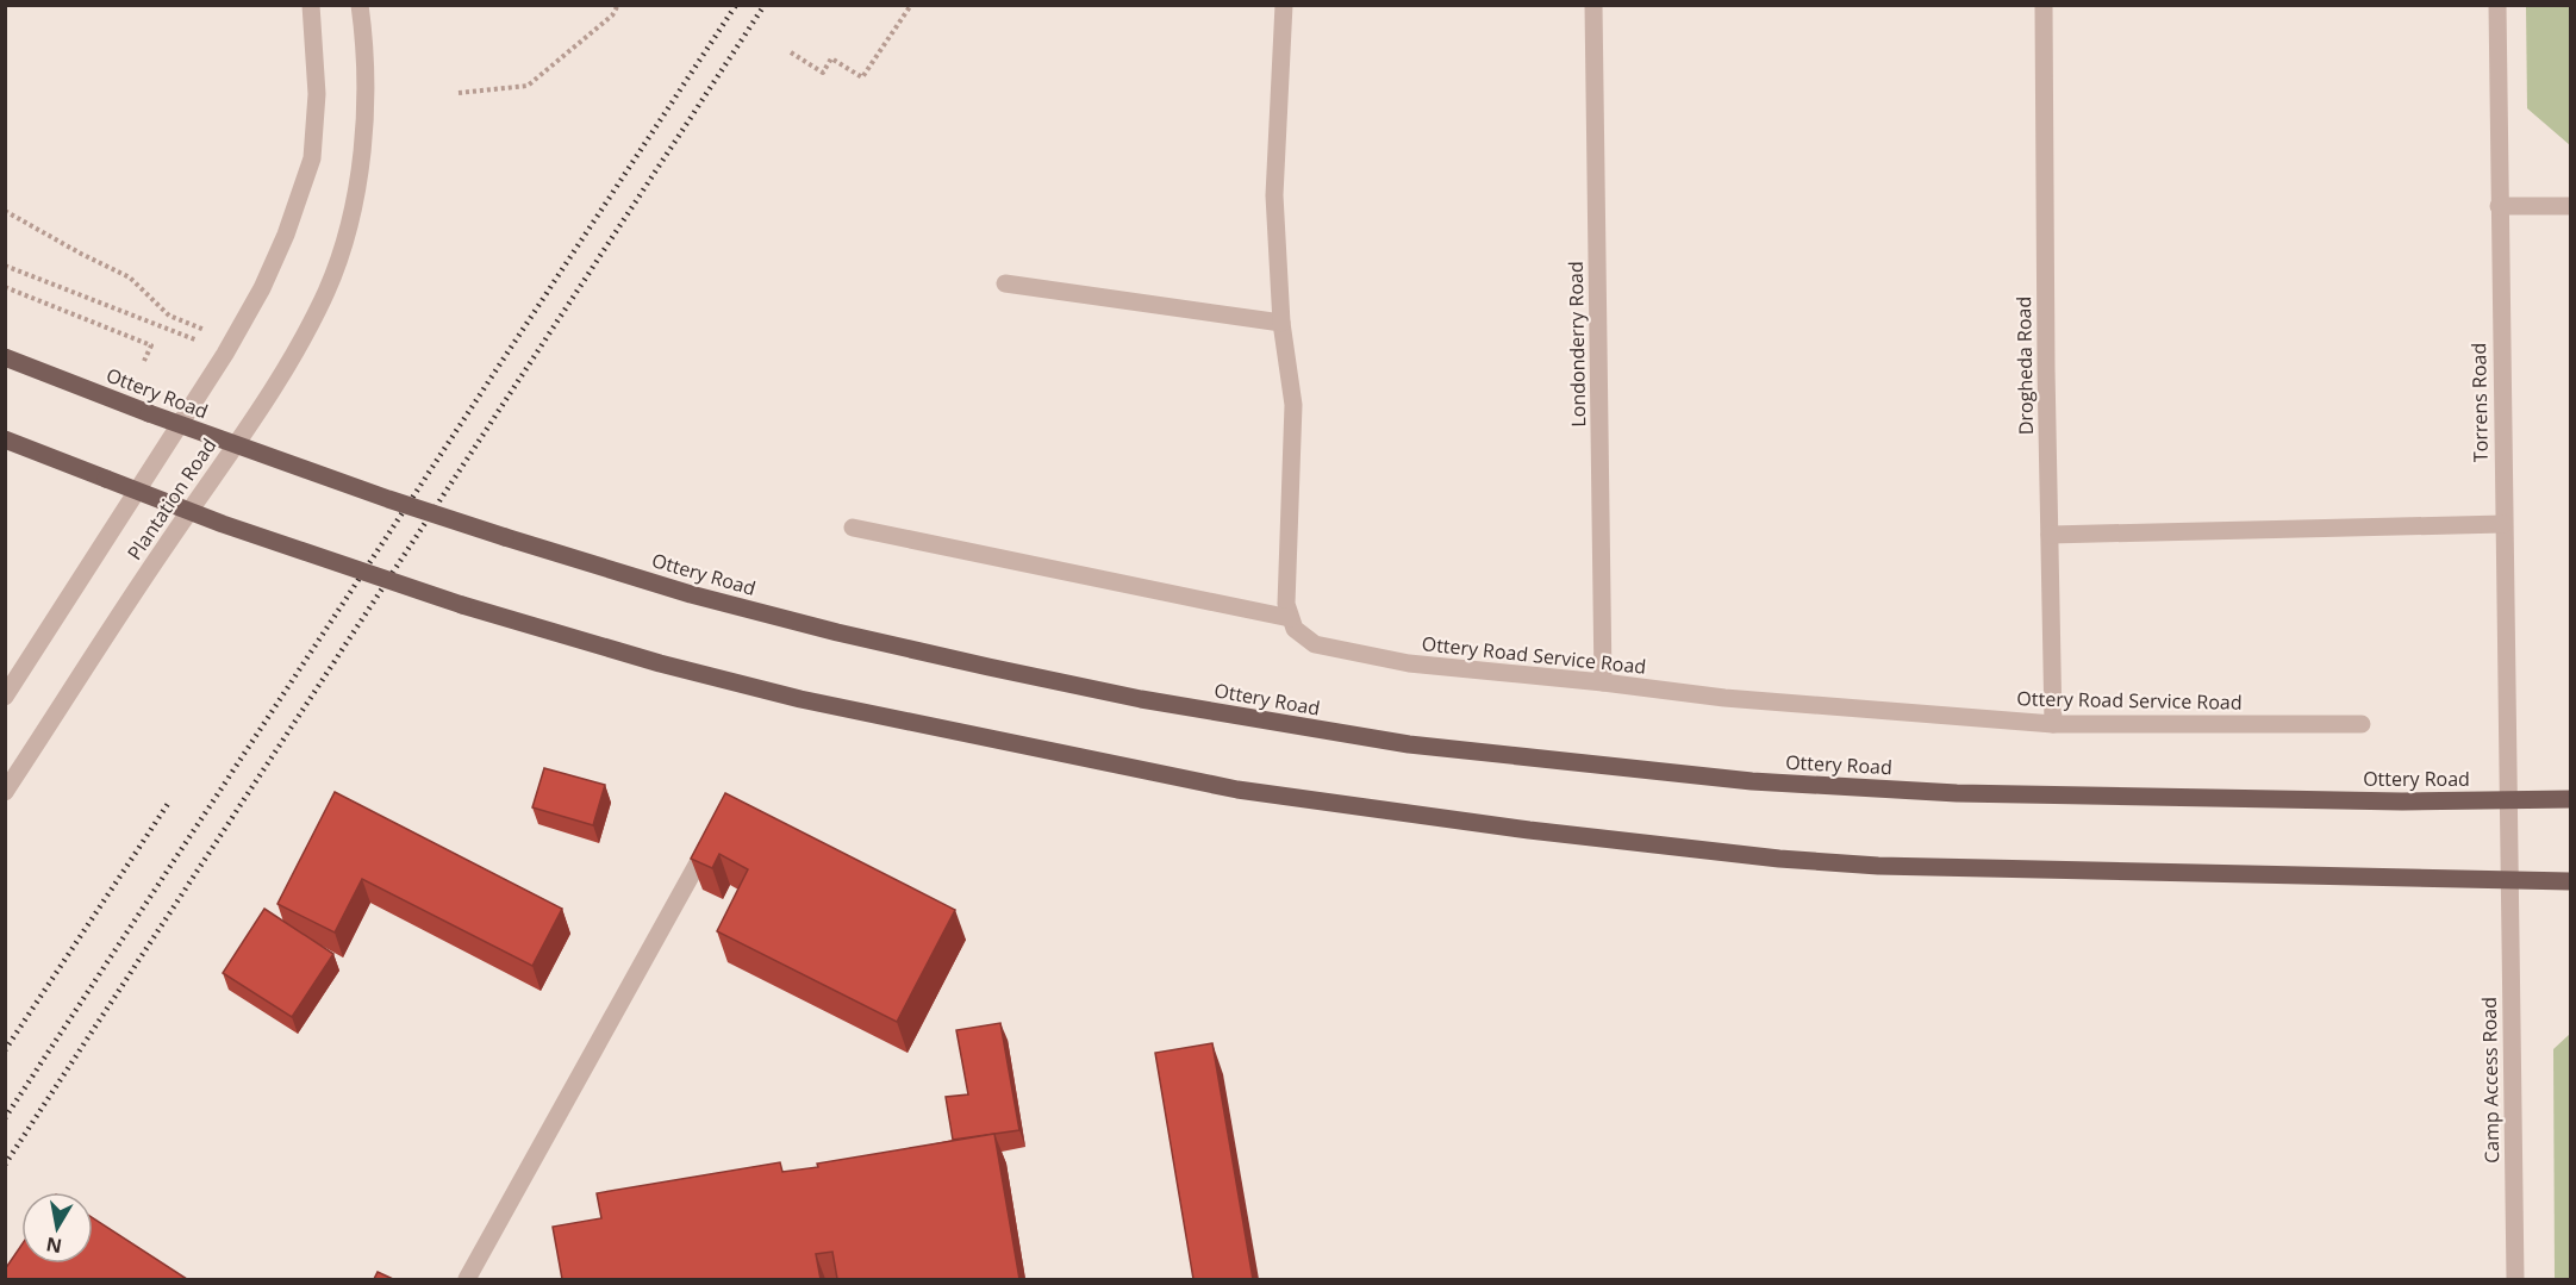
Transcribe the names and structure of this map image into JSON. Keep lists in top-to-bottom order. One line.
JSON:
{"streets":{"main road":["Ottery Road"],"street":["Londonderry Road","Drogheda Road","Torrens Road","Plantation Road","Ottery Road Service Road","Camp Access Road"]},"crossings":[["Londonderry Road","Ottery Road Service Road"],["Drogheda Road","Ottery Road Service Road"],["Ottery Road","Torrens Road"],["Ottery Road","Camp Access Road"],["Torrens Road","Camp Access Road"]],"north":"bottom"}
